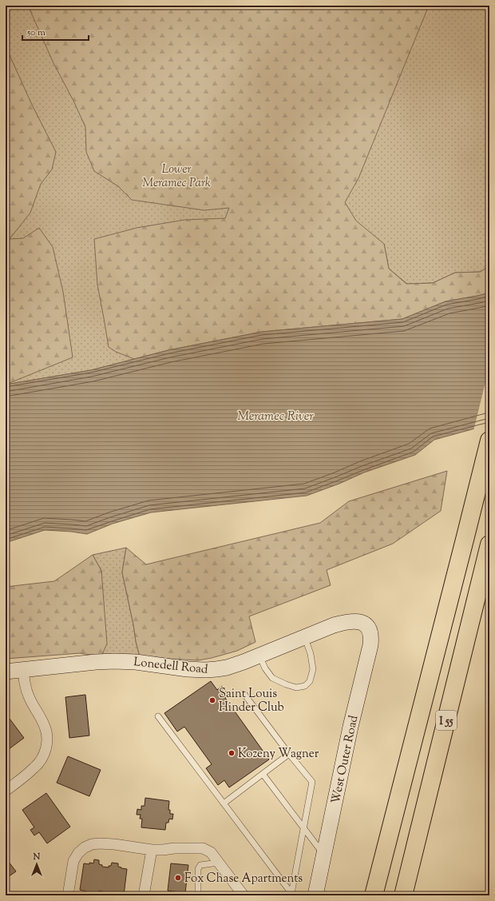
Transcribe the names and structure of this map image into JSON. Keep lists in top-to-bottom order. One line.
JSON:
{"streets":{"highway":["I 55"],"street":["Lonedell Road","West Outer Road"]},"crossings":[["Lonedell Road","West Outer Road"]],"water":["Meramec River"],"parks":["Lower Meramec Park"],"places":["Saint Louis Hinder Club","Kozeny Wagner","Fox Chase Apartments"],"scale_bar":"50 m","north":"top"}
